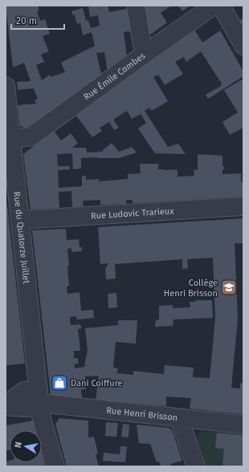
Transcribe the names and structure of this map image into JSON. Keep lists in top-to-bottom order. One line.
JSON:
{"streets":{"street":["Rue Émile Combes","Rue Ludovic Trarieux","Rue du Quatorze Juillet","Rue Henri Brisson"]},"crossings":[["Rue Émile Combes","Rue du Quatorze Juillet"],["Rue Ludovic Trarieux","Rue du Quatorze Juillet"],["Rue du Quatorze Juillet","Rue Henri Brisson"]],"places":{"school or university":["Collège Henri Brisson"],"shop":["Dani Coiffure"]},"scale_bar":"20 m","north":"left"}
